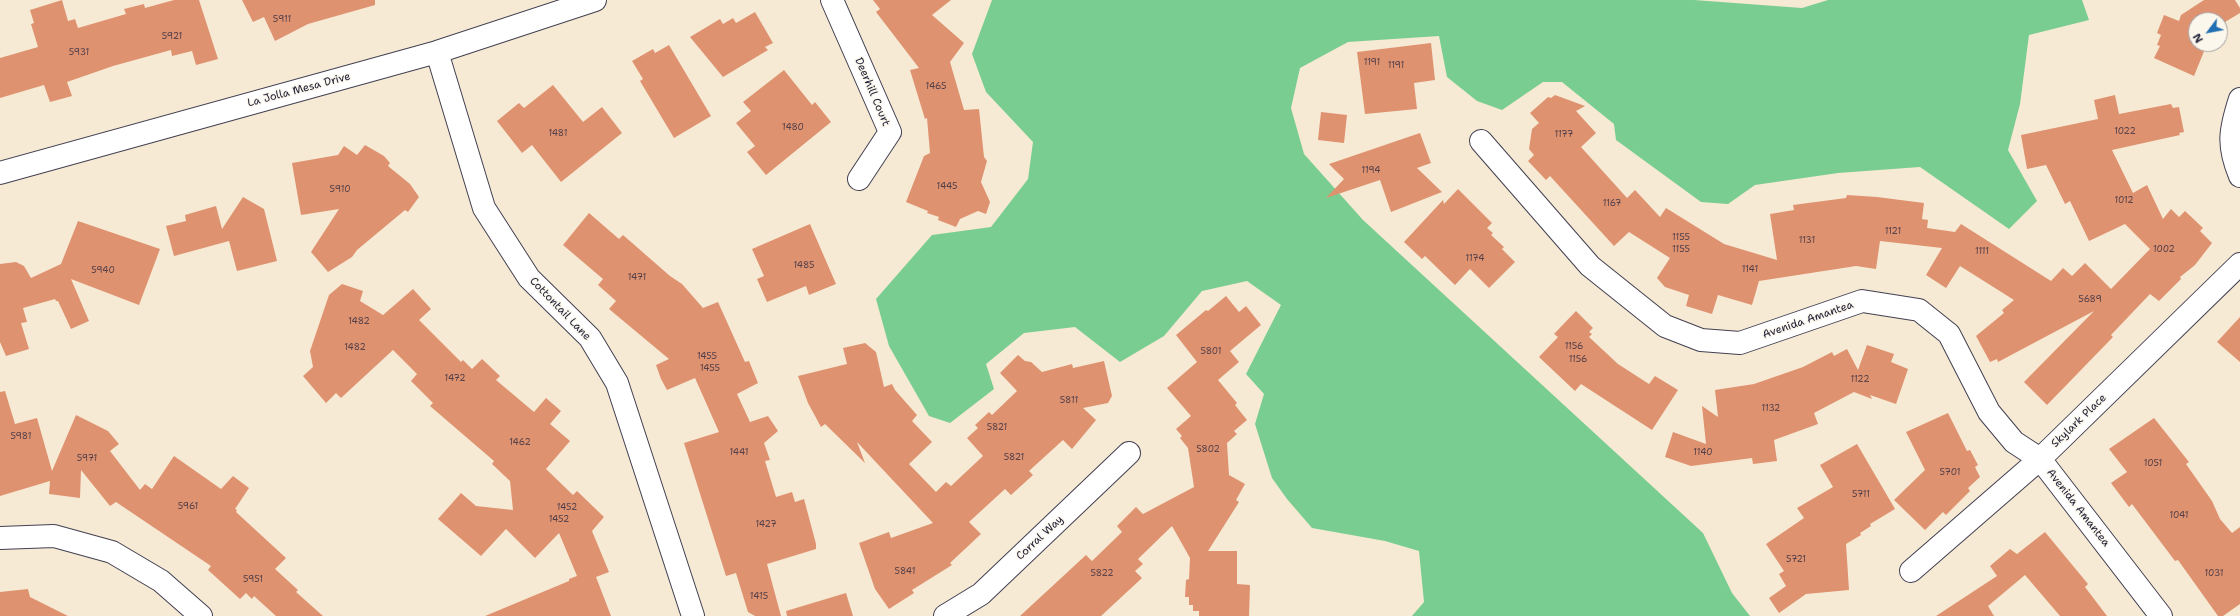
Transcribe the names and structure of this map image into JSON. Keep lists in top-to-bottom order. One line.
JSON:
{"streets":{"street":["La Jolla Mesa Drive","Deerhill Court","Cottontail Lane","Avenida Amantea","Skylark Place","Corral Way"]},"crossings":[["La Jolla Mesa Drive","Cottontail Lane"],["Avenida Amantea","Skylark Place"]],"house_numbers":["5911","5921","5931","1191","1191","1465","1480","1022","1481","1177","1194","1445","5910","1012","1167","1121","1155","1131","1155","1002","1111","1174","1485","1141","5940","1471","5689","1482","1156","1482","5801","1455","1156","1455","1472","1122","5811","1132","5821","5981","1462","5802","1441","1140","5821","5971","1051","5701","5711","5961","1452","1041","1452","1427","5721","5841","5822","1031","5951","1415"],"north":"bottom left"}
